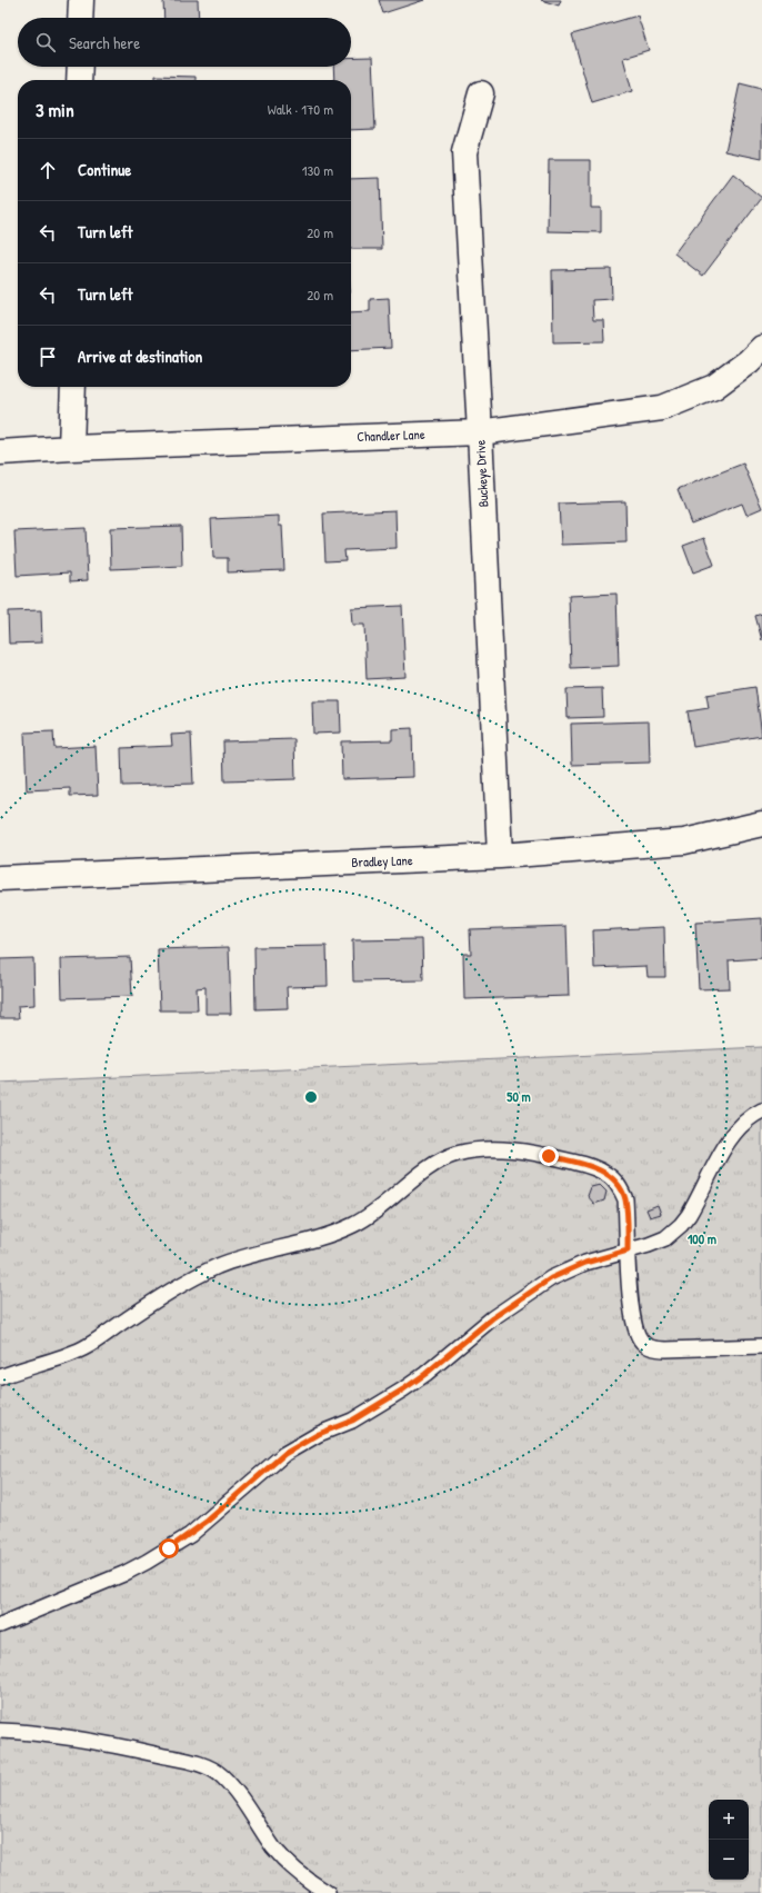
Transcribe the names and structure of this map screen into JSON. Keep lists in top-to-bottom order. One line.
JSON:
{"streets":{"street":["Chandler Lane","Buckeye Drive","Bradley Lane"]},"crossings":[["Chandler Lane","Buckeye Drive"],["Buckeye Drive","Bradley Lane"]],"page":{"search":"Search here","heading":["3 min","Walk · 170 m"],"list":[["Continue","130 m"],["Turn left","20 m"],["Turn left","20 m"],"Arrive at destination"],"map_buttons":["+","−"]},"rings":["50 m","100 m"]}
